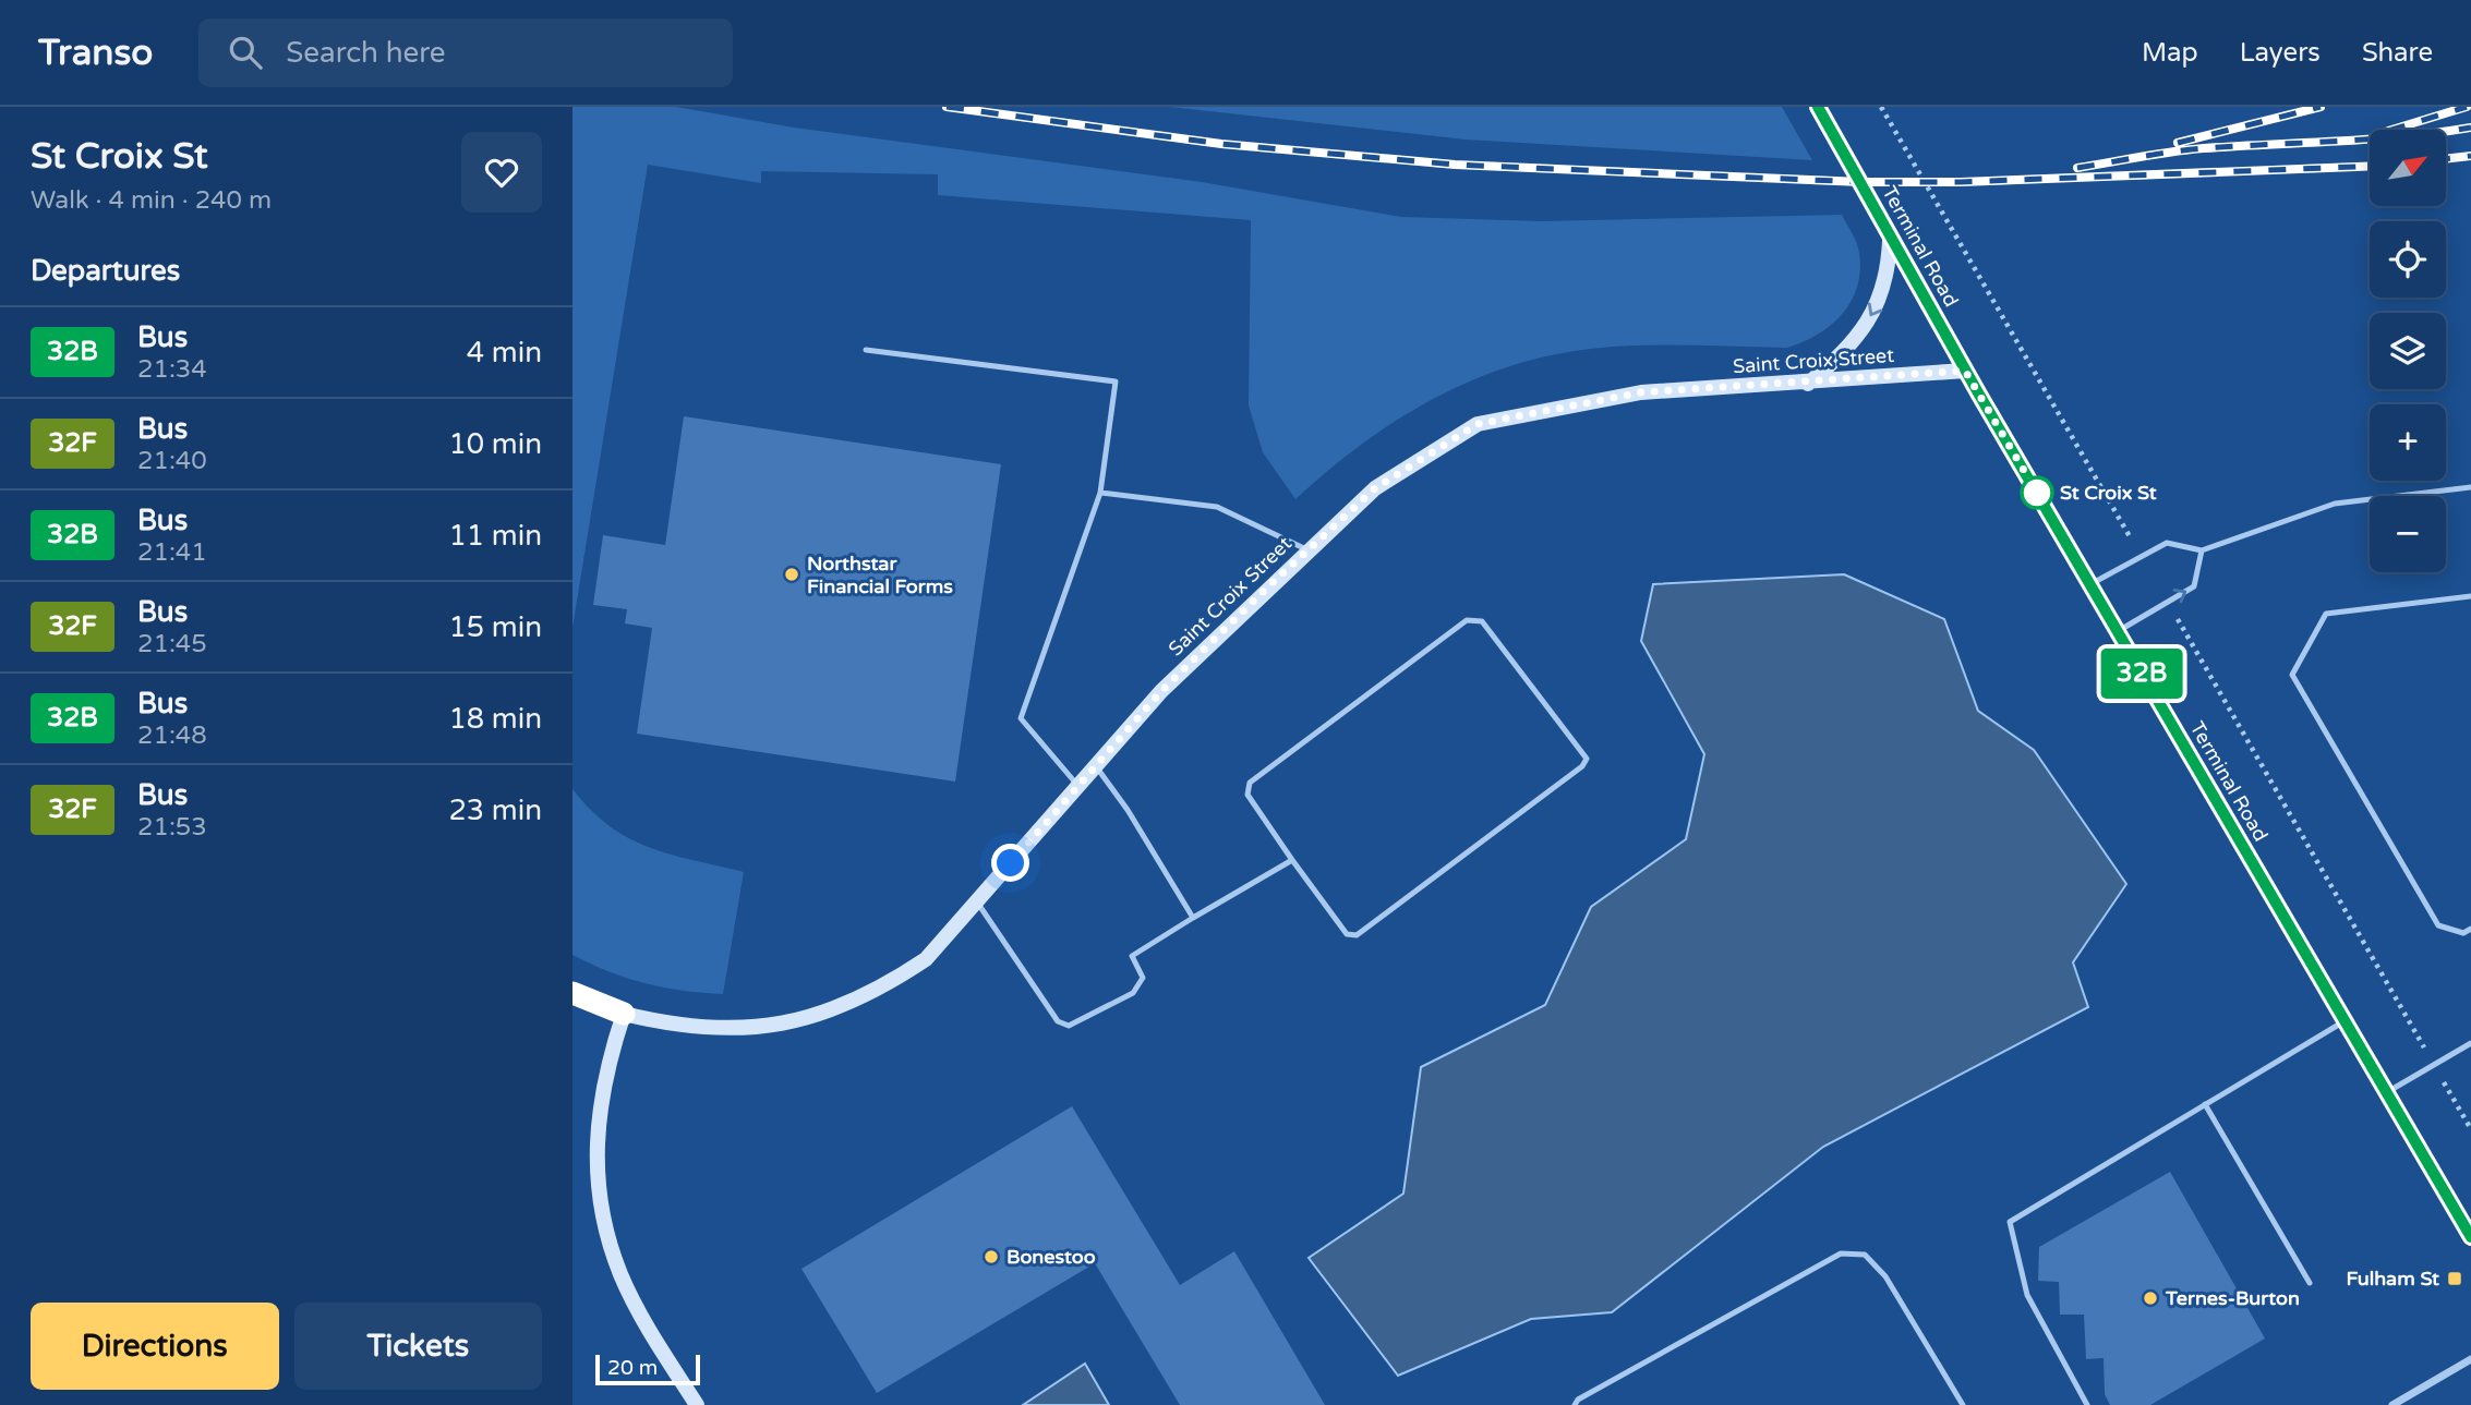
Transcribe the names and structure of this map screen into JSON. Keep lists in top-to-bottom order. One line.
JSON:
{"streets":{"street":["Terminal Road","Saint Croix Street"]},"crossings":[["Terminal Road","Saint Croix Street"]],"places":{"other":["St Croix St","Northstar Financial Forms","Bonestoo","Ternes-Burton"],"transit":["Fulham St"]},"lines":["bus line 32B"],"scale_bar":"20 m","north":"top right","page":{"header":"Transo","search":"Search here","nav":["Map","Layers","Share"],"heading":[["St Croix St","Walk · 4 min · 240 m"],"Departures"],"on_map":"32B","map_buttons":["+","−"],"list":[{"mark":"32B","name":"Bus","note":"21:34","value":"4 min"},{"mark":"32F","name":"Bus","note":"21:40","value":"10 min"},{"mark":"32B","name":"Bus","note":"21:41","value":"11 min"},{"mark":"32F","name":"Bus","note":"21:45","value":"15 min"},{"mark":"32B","name":"Bus","note":"21:48","value":"18 min"},{"mark":"32F","name":"Bus","note":"21:53","value":"23 min"}],"buttons":["Directions","Tickets"],"scale":"20 m"}}
